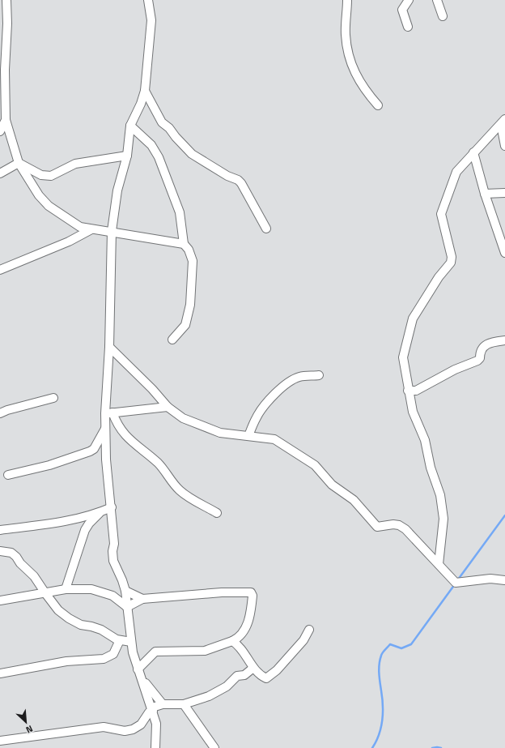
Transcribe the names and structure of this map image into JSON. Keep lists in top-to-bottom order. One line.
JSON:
{"north":"bottom right"}
